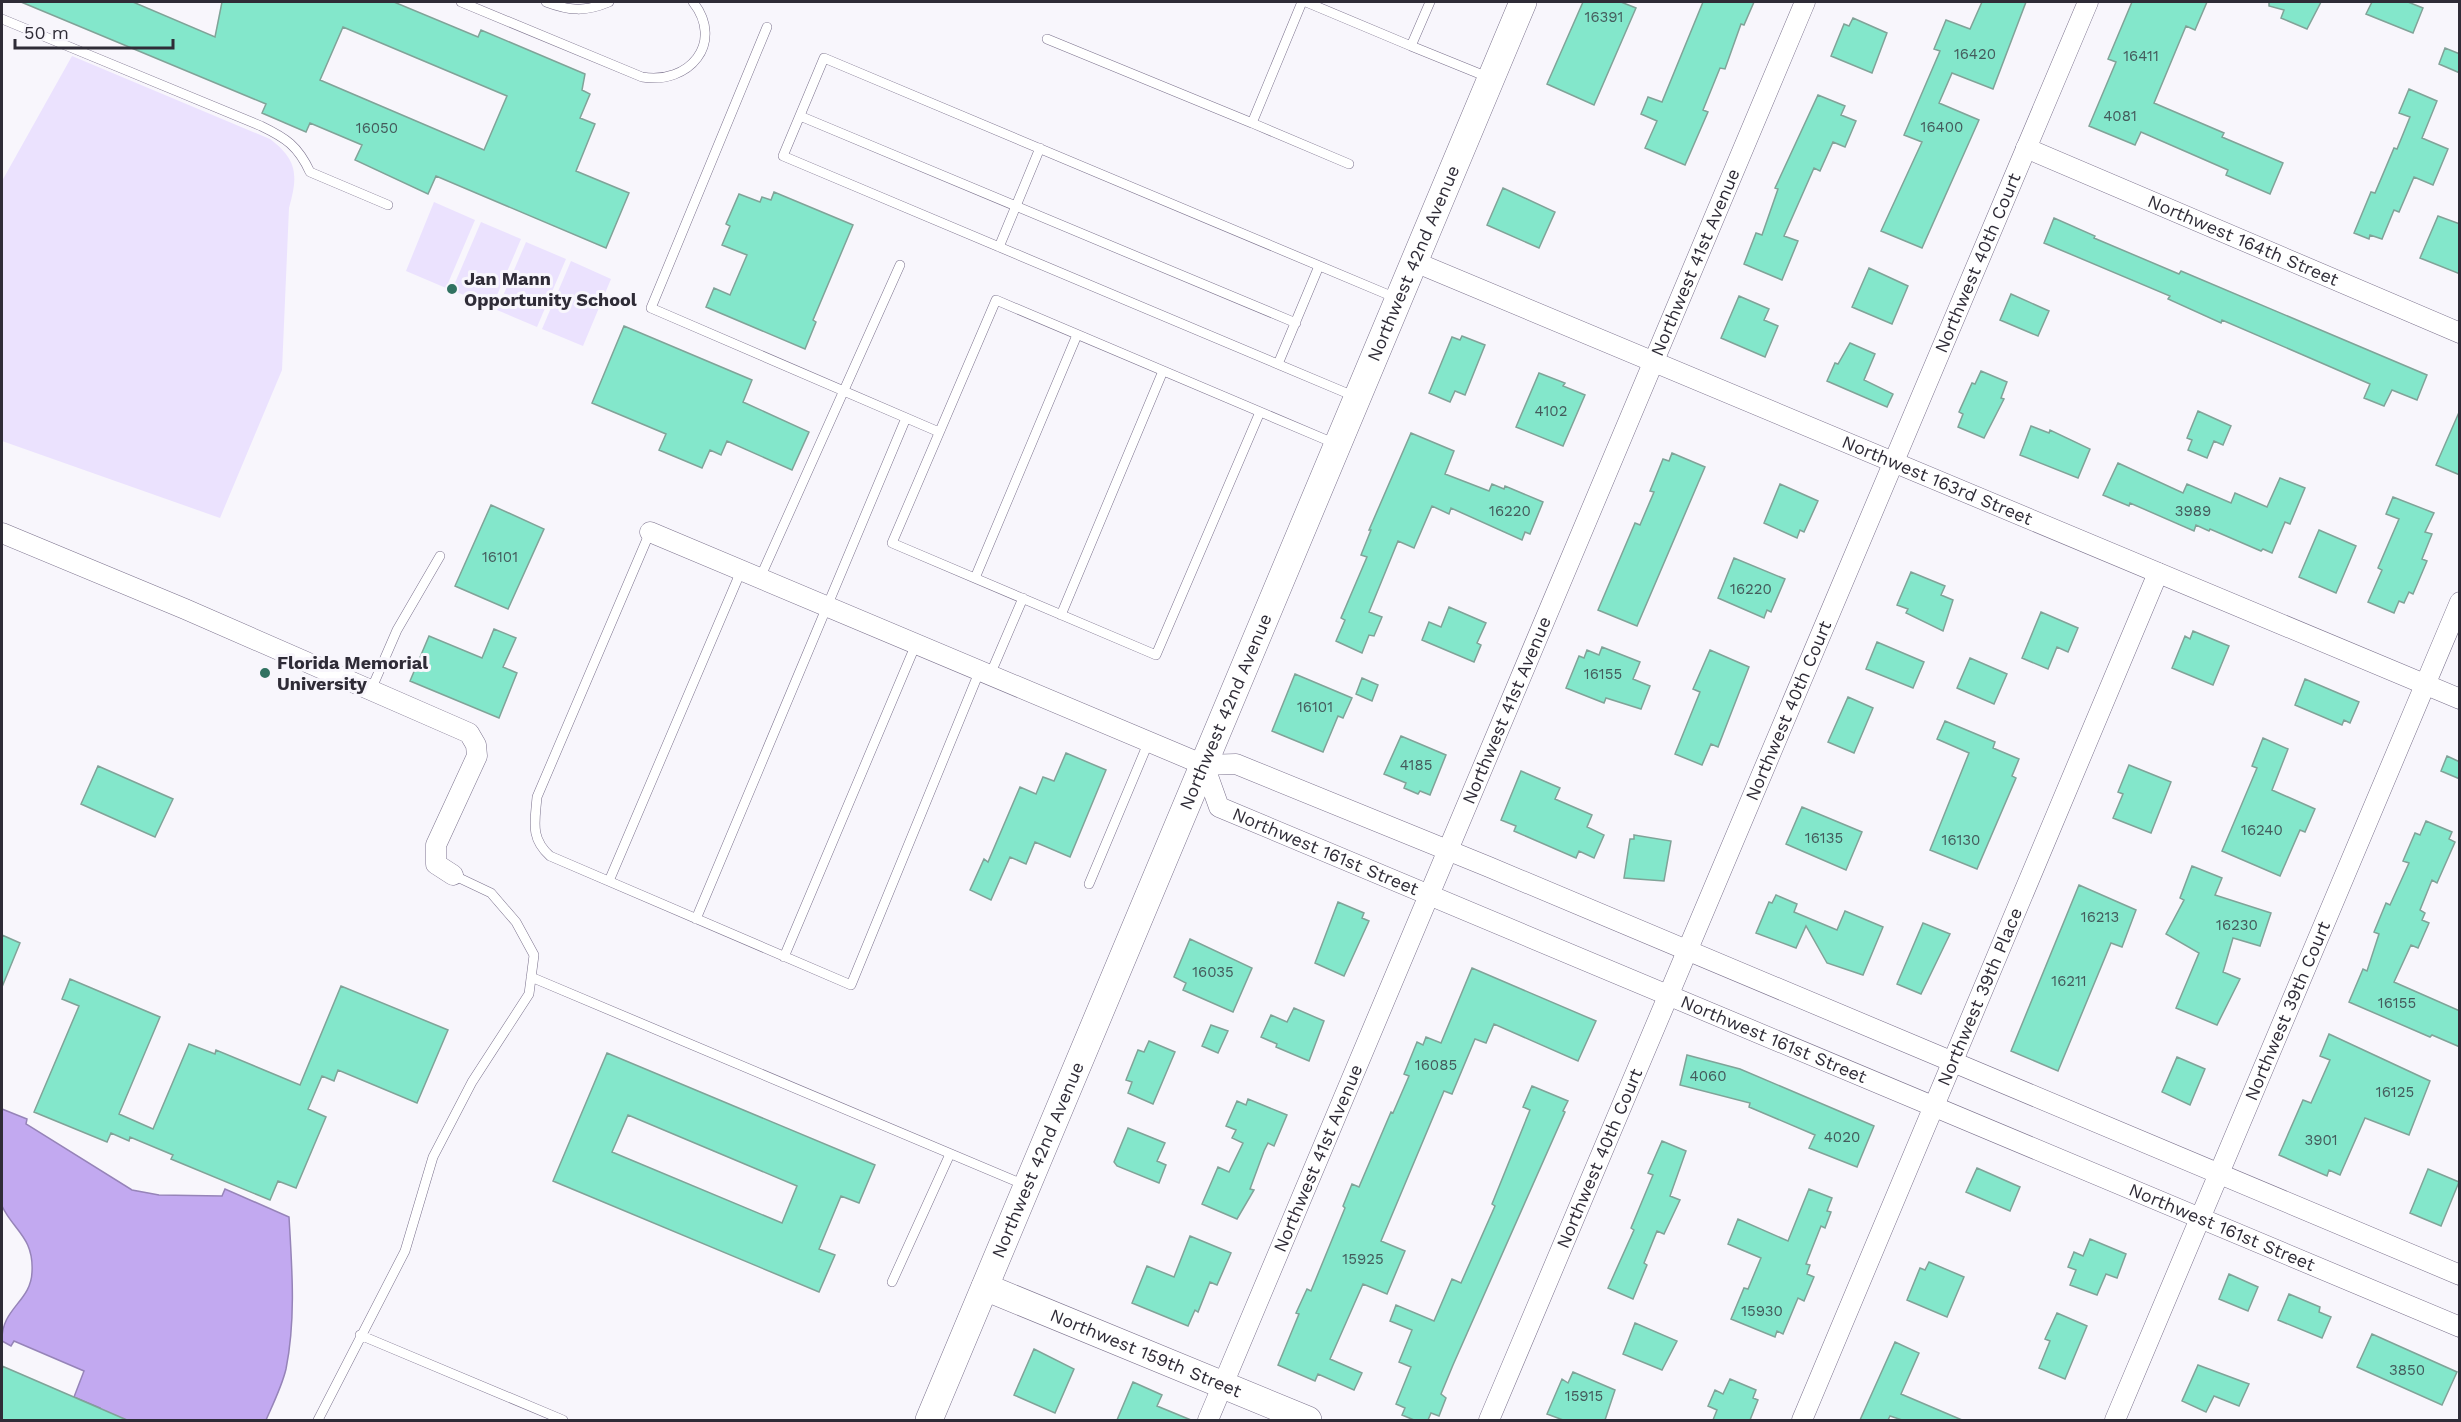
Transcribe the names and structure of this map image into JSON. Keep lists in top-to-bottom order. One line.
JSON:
{"streets":{"street":["Northwest 164th Street","Northwest 42nd Avenue","Northwest 40th Court","Northwest 41st Avenue","Northwest 163rd Street","Northwest 161st Street","Northwest 39th Place","Northwest 39th Court","Northwest 159th Street"]},"crossings":[["Northwest 164th Street","Northwest 40th Court"],["Northwest 42nd Avenue","Northwest 163rd Street"],["Northwest 42nd Avenue","Northwest 161st Street"],["Northwest 42nd Avenue","Northwest 159th Street"],["Northwest 40th Court","Northwest 163rd Street"],["Northwest 40th Court","Northwest 161st Street"],["Northwest 41st Avenue","Northwest 163rd Street"],["Northwest 41st Avenue","Northwest 161st Street"],["Northwest 41st Avenue","Northwest 159th Street"],["Northwest 163rd Street","Northwest 39th Place"],["Northwest 163rd Street","Northwest 39th Court"],["Northwest 161st Street","Northwest 39th Place"],["Northwest 161st Street","Northwest 39th Court"]],"places":["Jan Mann Opportunity School","Florida Memorial University"],"house_numbers":["16391","16420","16411","4081","16400","16050","4102","16220","3989","16101","16220","16155","16101","4185","16240","16135","16130","16213","16230","16035","16211","16155","16085","4060","16125","4020","3901","15925","15930","3850","15915"],"scale_bar":"50 m"}
